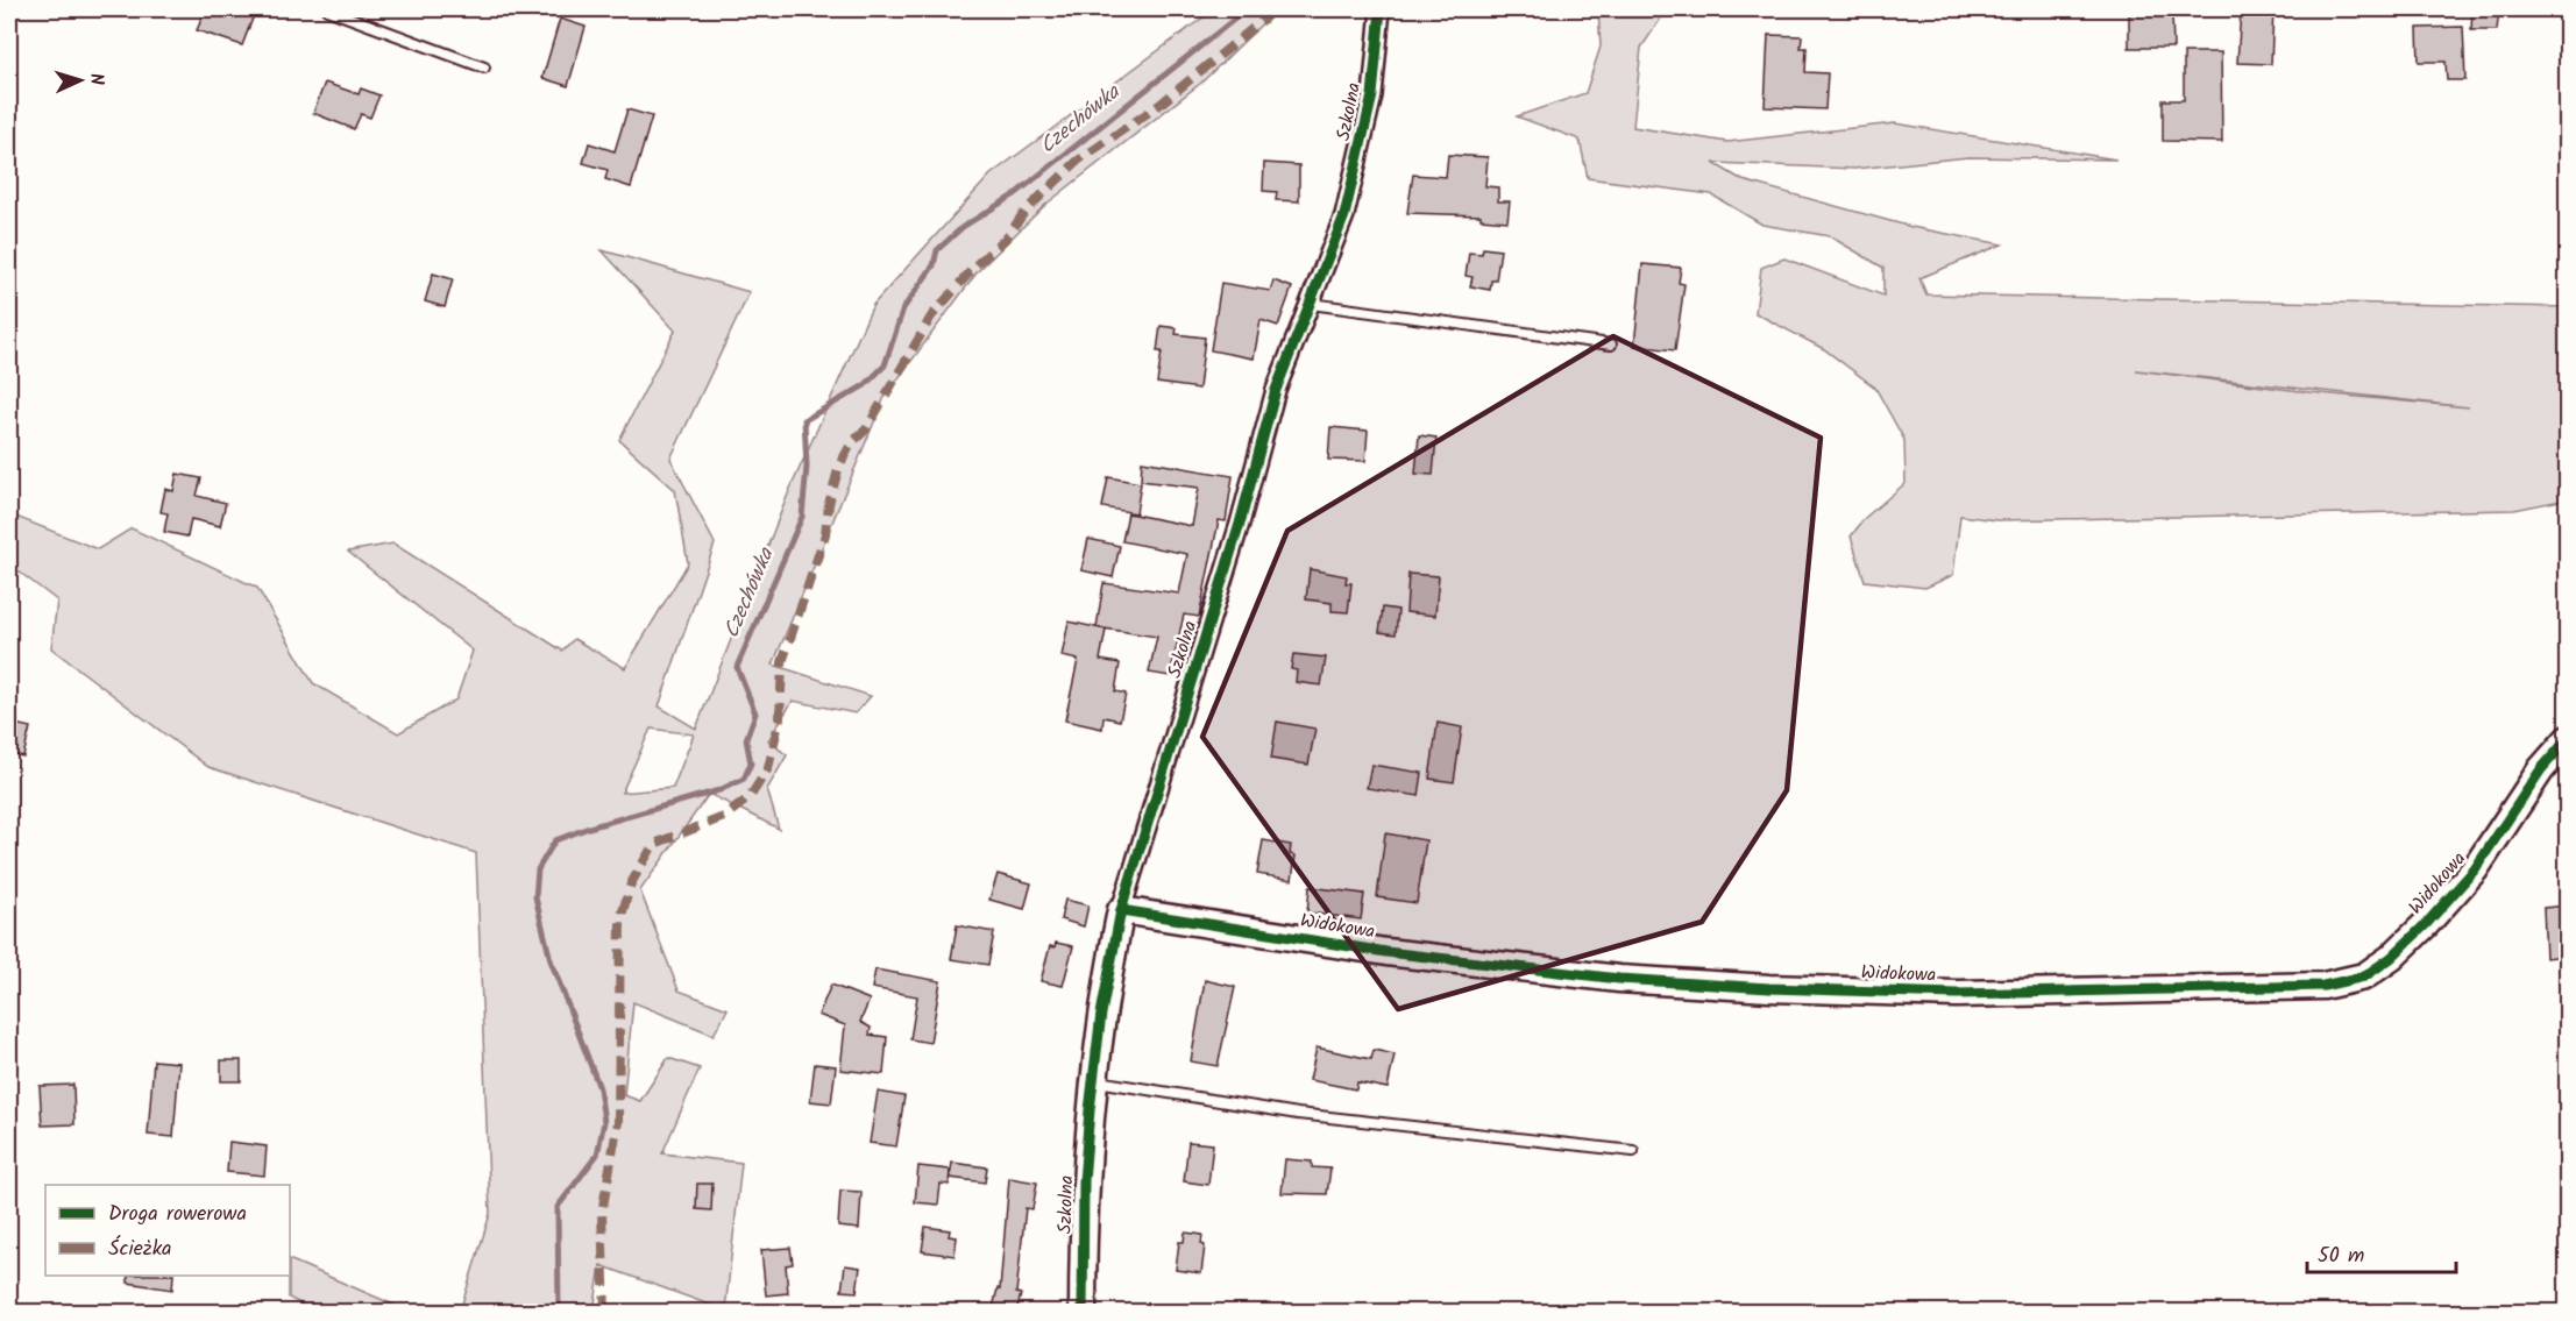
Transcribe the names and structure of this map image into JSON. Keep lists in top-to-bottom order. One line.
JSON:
{"streets":{"street":["Szkolna","Widokowa"]},"crossings":[["Szkolna","Widokowa"]],"water":["Czechówka"],"legend":["Droga rowerowa","Ścieżka"],"scale_bar":"50 m","north":"right"}
